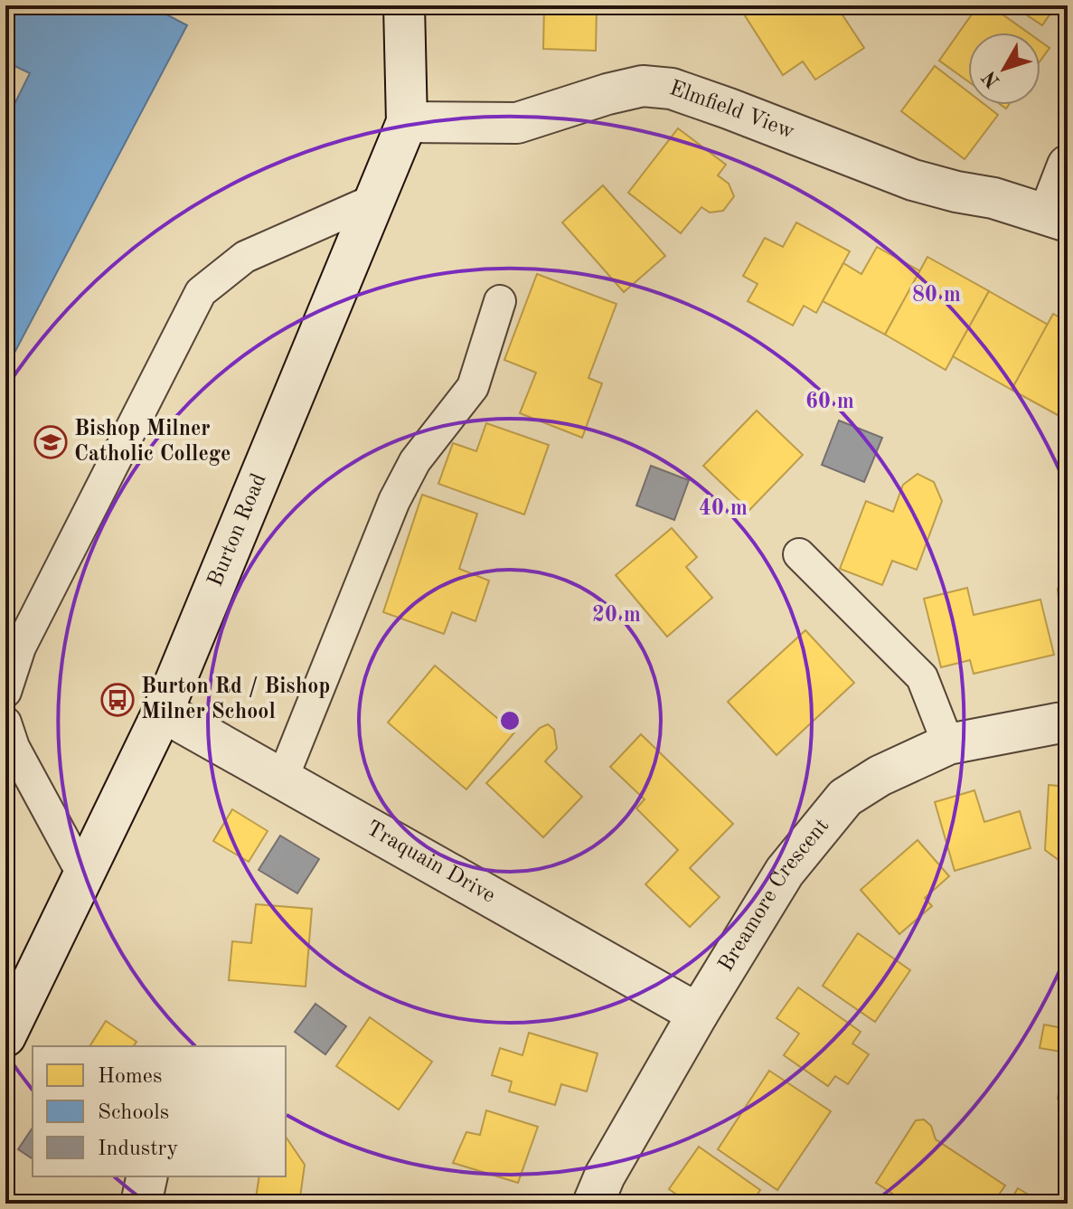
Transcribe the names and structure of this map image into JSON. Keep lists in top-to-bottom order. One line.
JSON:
{"streets":{"street":["Elmfield View","Burton Road","Traquain Drive","Breamore Crescent"]},"crossings":[["Elmfield View","Burton Road"],["Burton Road","Traquain Drive"],["Traquain Drive","Breamore Crescent"]],"places":{"school or university":["Bishop Milner Catholic College"],"bus stop":["Burton Rd / Bishop Milner School"]},"legend":["Homes","Schools","Industry"],"north":"bottom left","rings":["80 m","60 m","40 m","20 m"]}
